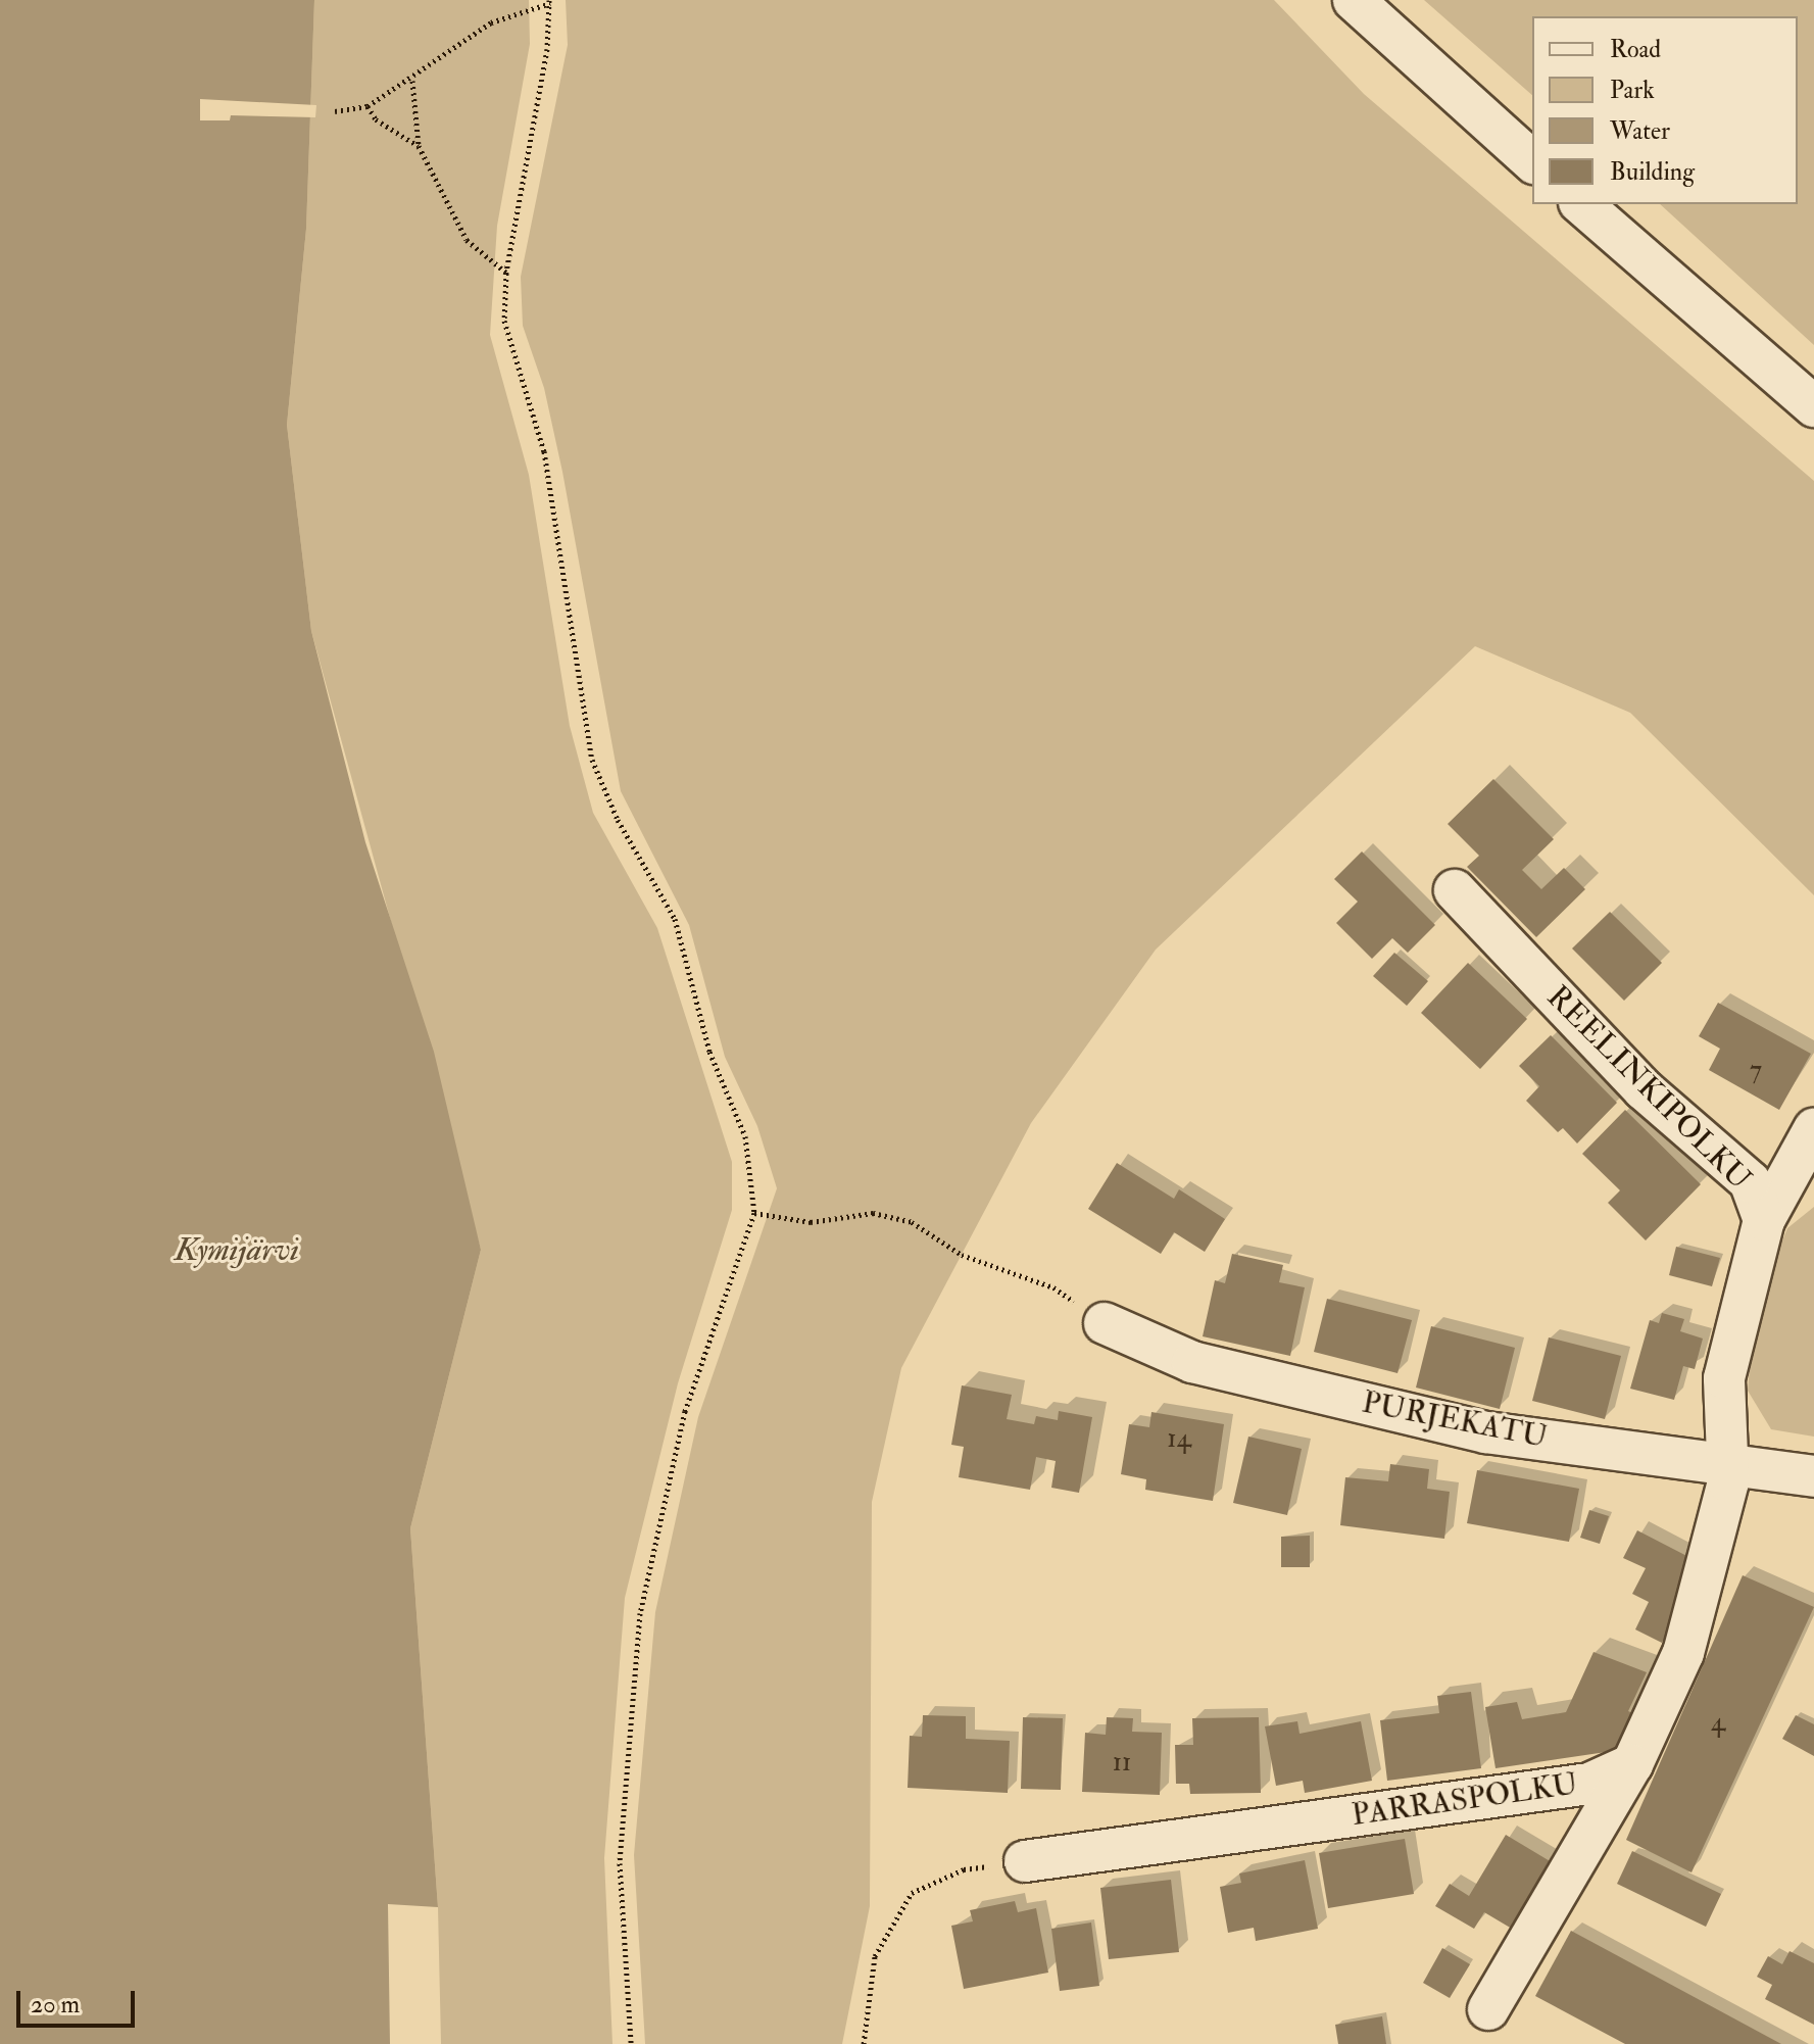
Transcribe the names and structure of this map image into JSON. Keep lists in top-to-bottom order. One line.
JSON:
{"streets":{"street":["REELINKIPOLKU","PURJEKATU","PARRASPOLKU"]},"crossings":[["REELINKIPOLKU","PURJEKATU"]],"water":["Kymijärvi"],"house_numbers":["7","14","4","11"],"legend":["Road","Park","Water","Building"],"scale_bar":"20 m"}
